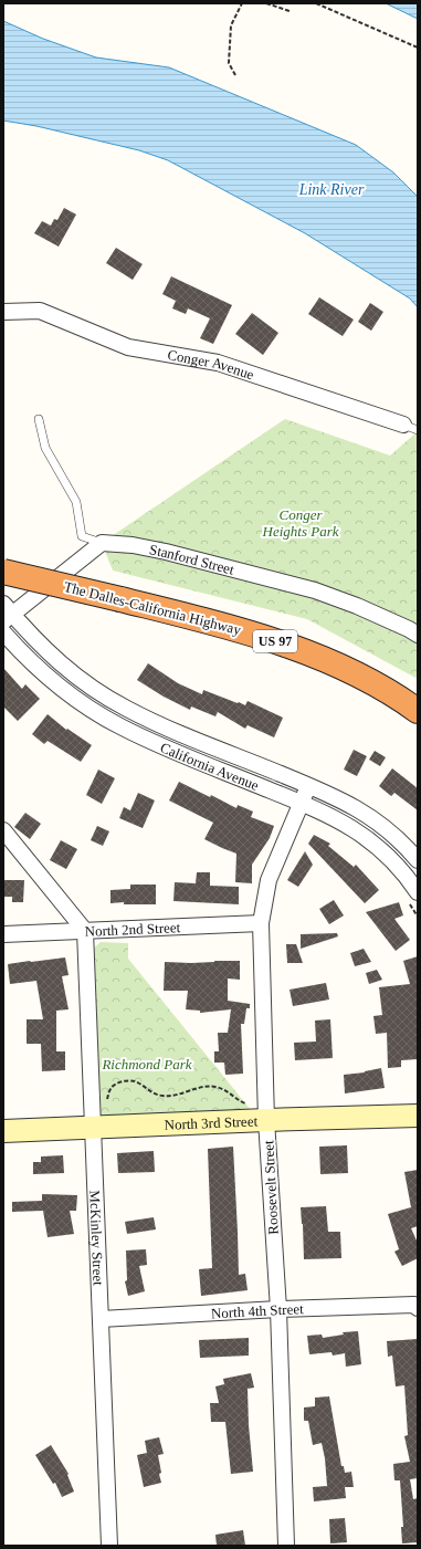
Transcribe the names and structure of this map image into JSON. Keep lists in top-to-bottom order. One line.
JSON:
{"streets":{"highway":["The Dalles-California Highway","US 97"],"street":["Conger Avenue","Stanford Street","California Avenue","North 2nd Street","North 3rd Street","Roosevelt Street","McKinley Street","North 4th Street"]},"crossings":[["California Avenue","Roosevelt Street"],["North 2nd Street","Roosevelt Street"],["North 2nd Street","McKinley Street"],["North 3rd Street","Roosevelt Street"],["North 3rd Street","McKinley Street"],["Roosevelt Street","North 4th Street"],["McKinley Street","North 4th Street"]],"water":["Link River"],"parks":["Conger Heights Park","Richmond Park"]}
